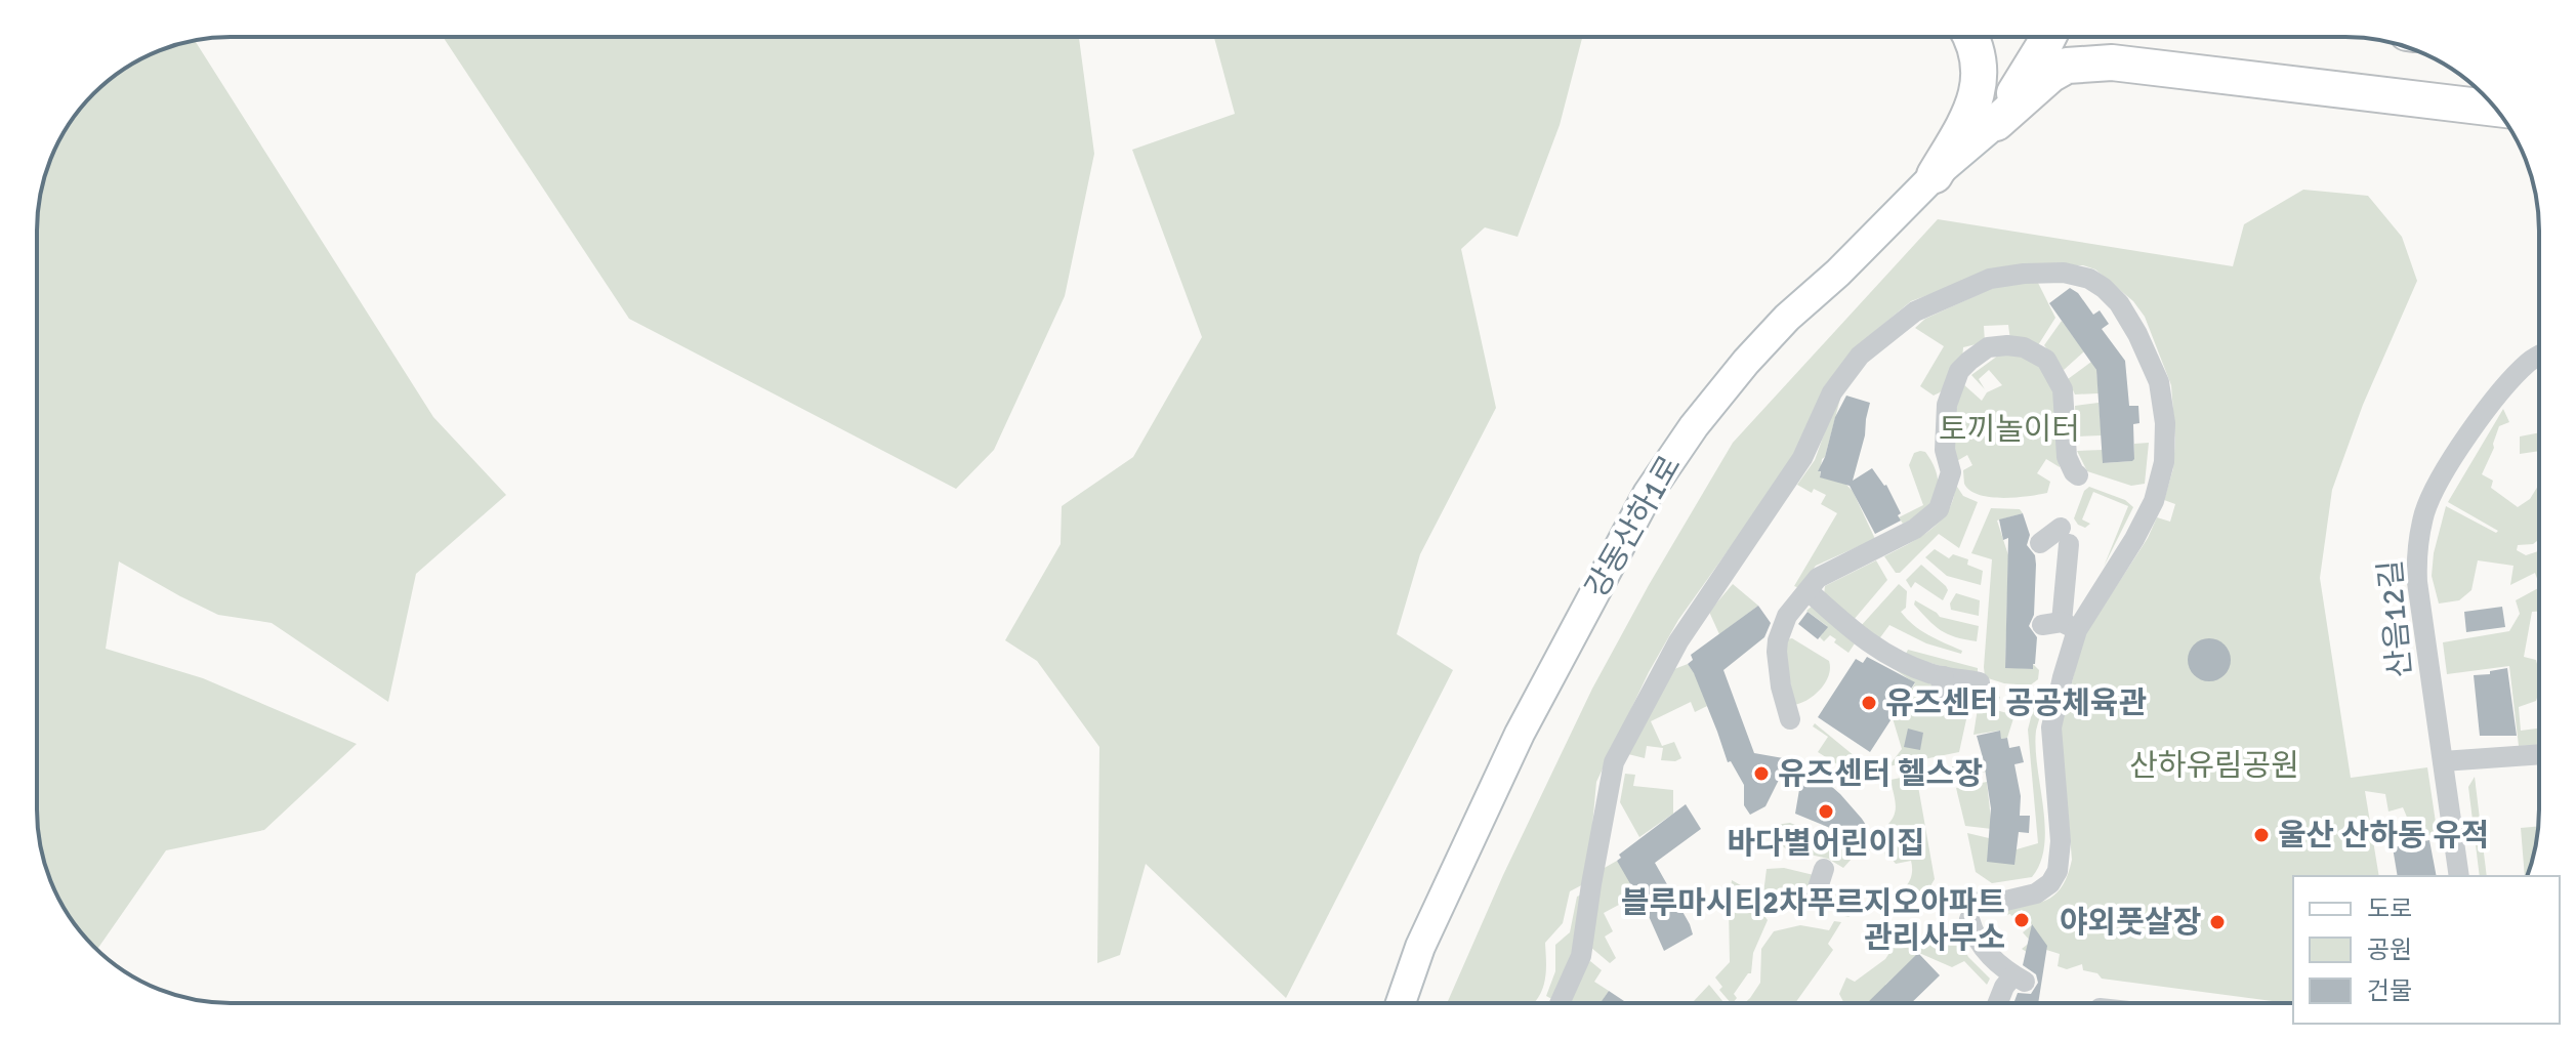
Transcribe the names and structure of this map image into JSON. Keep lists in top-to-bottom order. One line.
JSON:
{"streets":{"street":["강동산하1로","산음12길"]},"parks":["토끼놀이터","산하유림공원"],"places":["유즈센터 공공체육관","유즈센터 헬스장","바다별어린이집","울산 산하동 유적","블루마시티2차푸르지오아파트 관리사무소","야외풋살장"],"legend":["도로","공원","건물"]}
